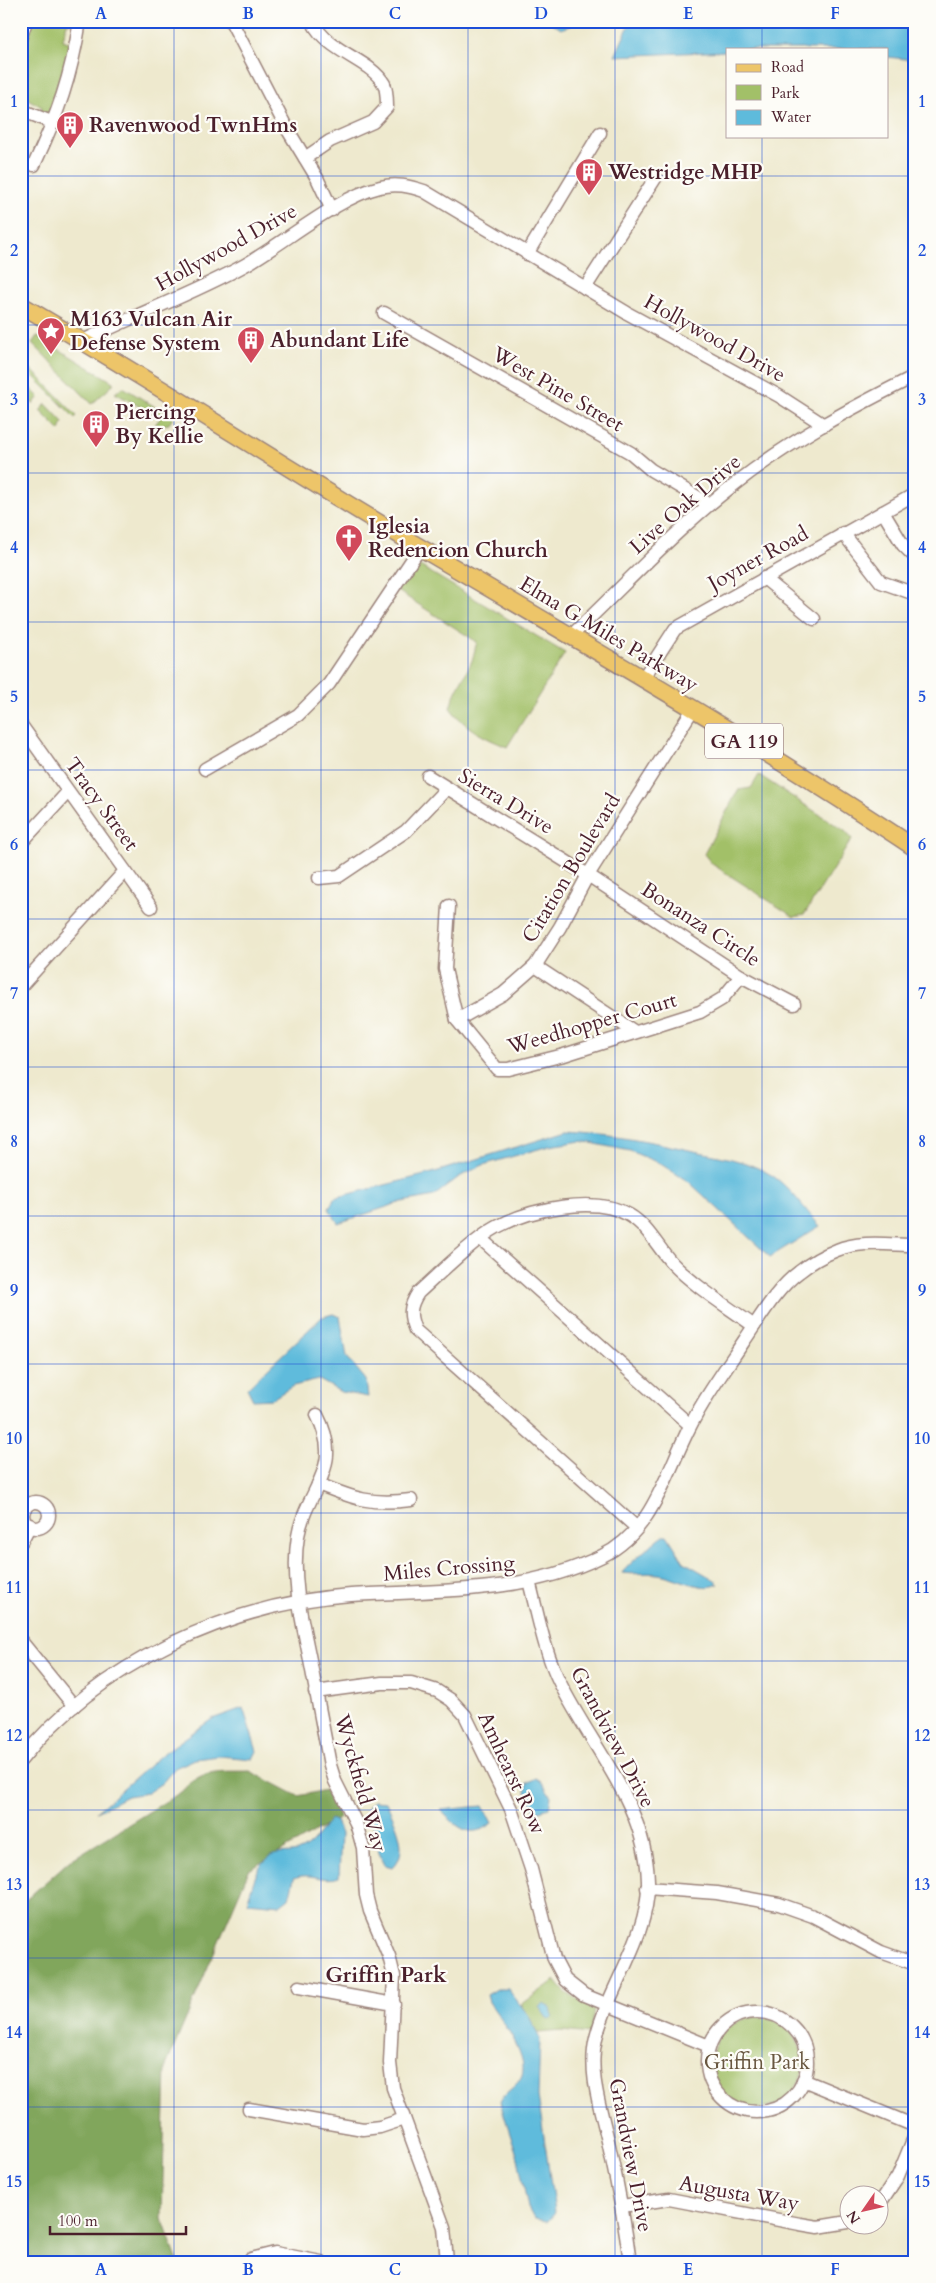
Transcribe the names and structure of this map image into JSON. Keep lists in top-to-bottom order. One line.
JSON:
{"streets":{"main road":["Elma G Miles Parkway","GA 119"],"street":["Hollywood Drive","West Pine Street","Live Oak Drive","Joyner Road","Sierra Drive","Tracy Street","Citation Boulevard","Bonanza Circle","Weedhopper Court","Miles Crossing","Grandview Drive","Amhearst Row","Wyckfield Way","Augusta Way"]},"crossings":[["Hollywood Drive","Live Oak Drive"],["Hollywood Drive","Elma G Miles Parkway"],["West Pine Street","Live Oak Drive"],["Live Oak Drive","Elma G Miles Parkway"],["Joyner Road","Elma G Miles Parkway"],["Elma G Miles Parkway","Citation Boulevard"],["Sierra Drive","Citation Boulevard"],["Sierra Drive","Bonanza Circle"],["Citation Boulevard","Bonanza Circle"],["Citation Boulevard","Weedhopper Court"],["Bonanza Circle","Weedhopper Court"],["Miles Crossing","Grandview Drive"],["Miles Crossing","Wyckfield Way"],["Grandview Drive","Amhearst Row"],["Grandview Drive","Augusta Way"],["Amhearst Row","Wyckfield Way"]],"districts":["Griffin Park"],"parks":["Griffin Park"],"places":{"building":["Ravenwood TwnHms","Westridge MHP","Abundant Life","Piercing By Kellie"],"place":["M163 Vulcan Air Defense System"],"church":["Iglesia Redencion Church"]},"legend":["Road","Park","Water"],"scale_bar":"100 m","north":"bottom left","grid":{"columns":["A","B","C","D","E","F"],"rows":["1","2","3","4","5","6","7","8","9","10","11","12","13","14","15"]}}
